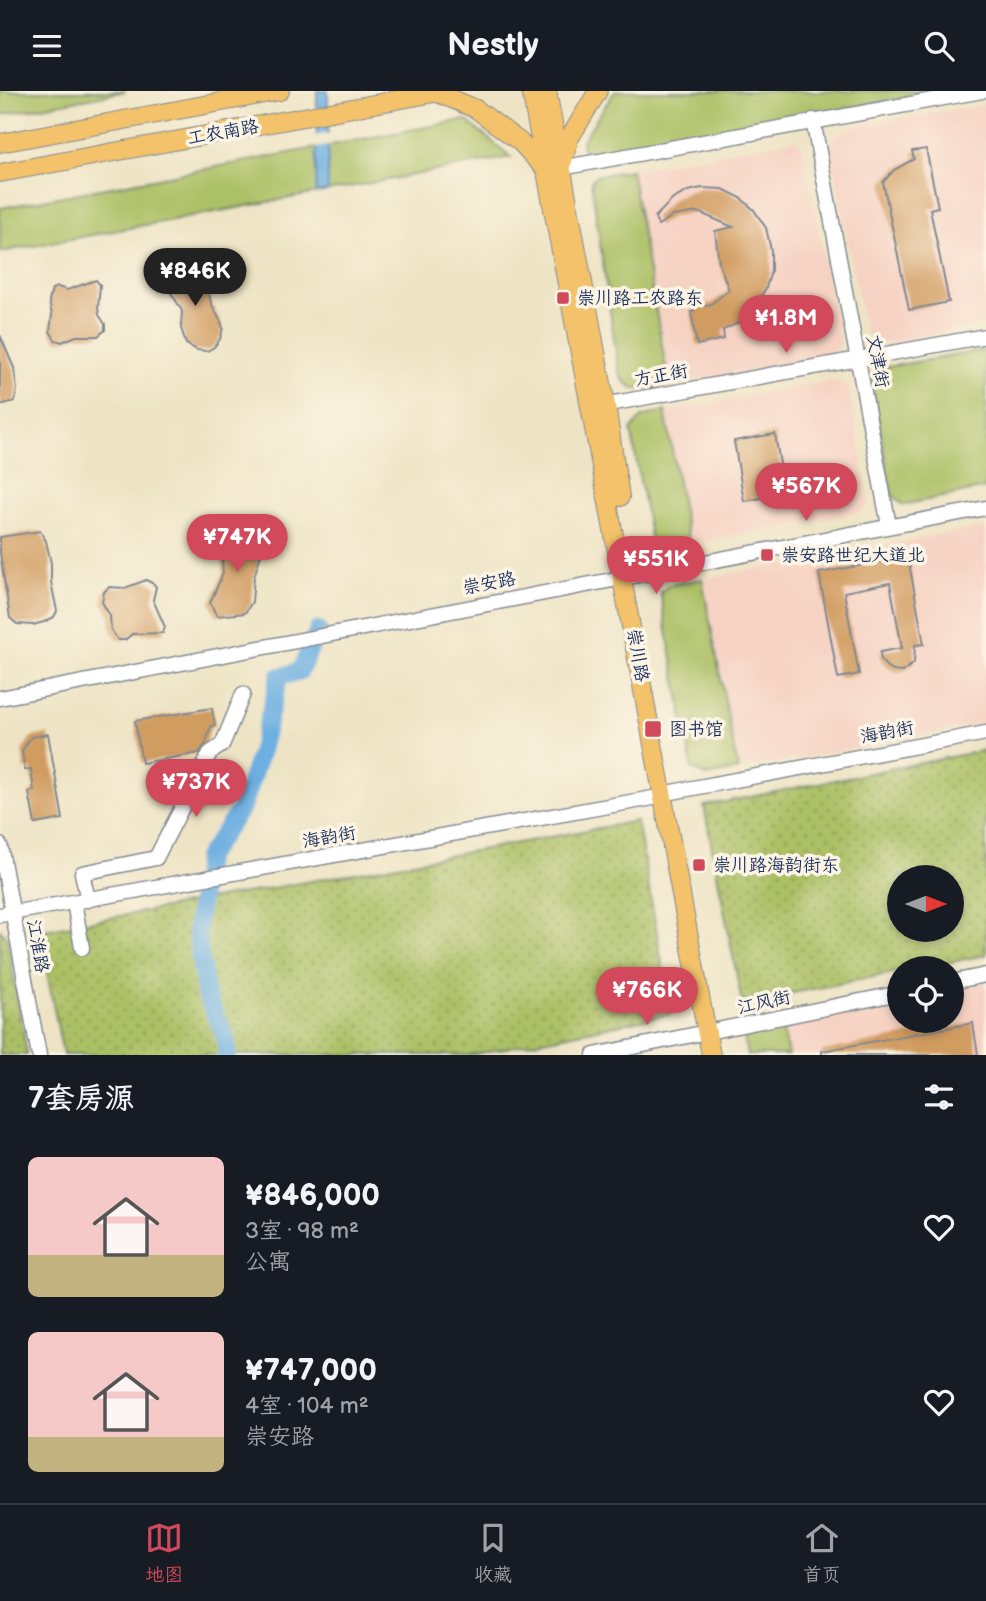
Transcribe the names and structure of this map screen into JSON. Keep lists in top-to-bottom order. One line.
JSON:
{"streets":{"main road":["工农南路","崇川路"],"street":["文津街","方正街","崇安路","海韵街","江淮路","江风街"]},"crossings":[["文津街","方正街"],["文津街","崇安路"],["方正街","崇川路"],["崇安路","崇川路"],["崇川路","海韵街"],["崇川路","江风街"],["海韵街","江淮路"]],"places":{"transit":["崇川路工农路东","崇安路世纪大道北","图书馆","崇川路海韵街东"]},"north":"right","page":{"header":"Nestly","price":["¥846K","¥1.8M","¥567K","¥747K","¥551K","¥737K","¥766K"],"heading":"7套房源","list":[{"name":"¥846,000","note":"3室 · 98 m² · 公寓"},{"name":"¥747,000","note":"4室 · 104 m² · 崇安路"}],"tabs":["地图","收藏","首页"]}}
